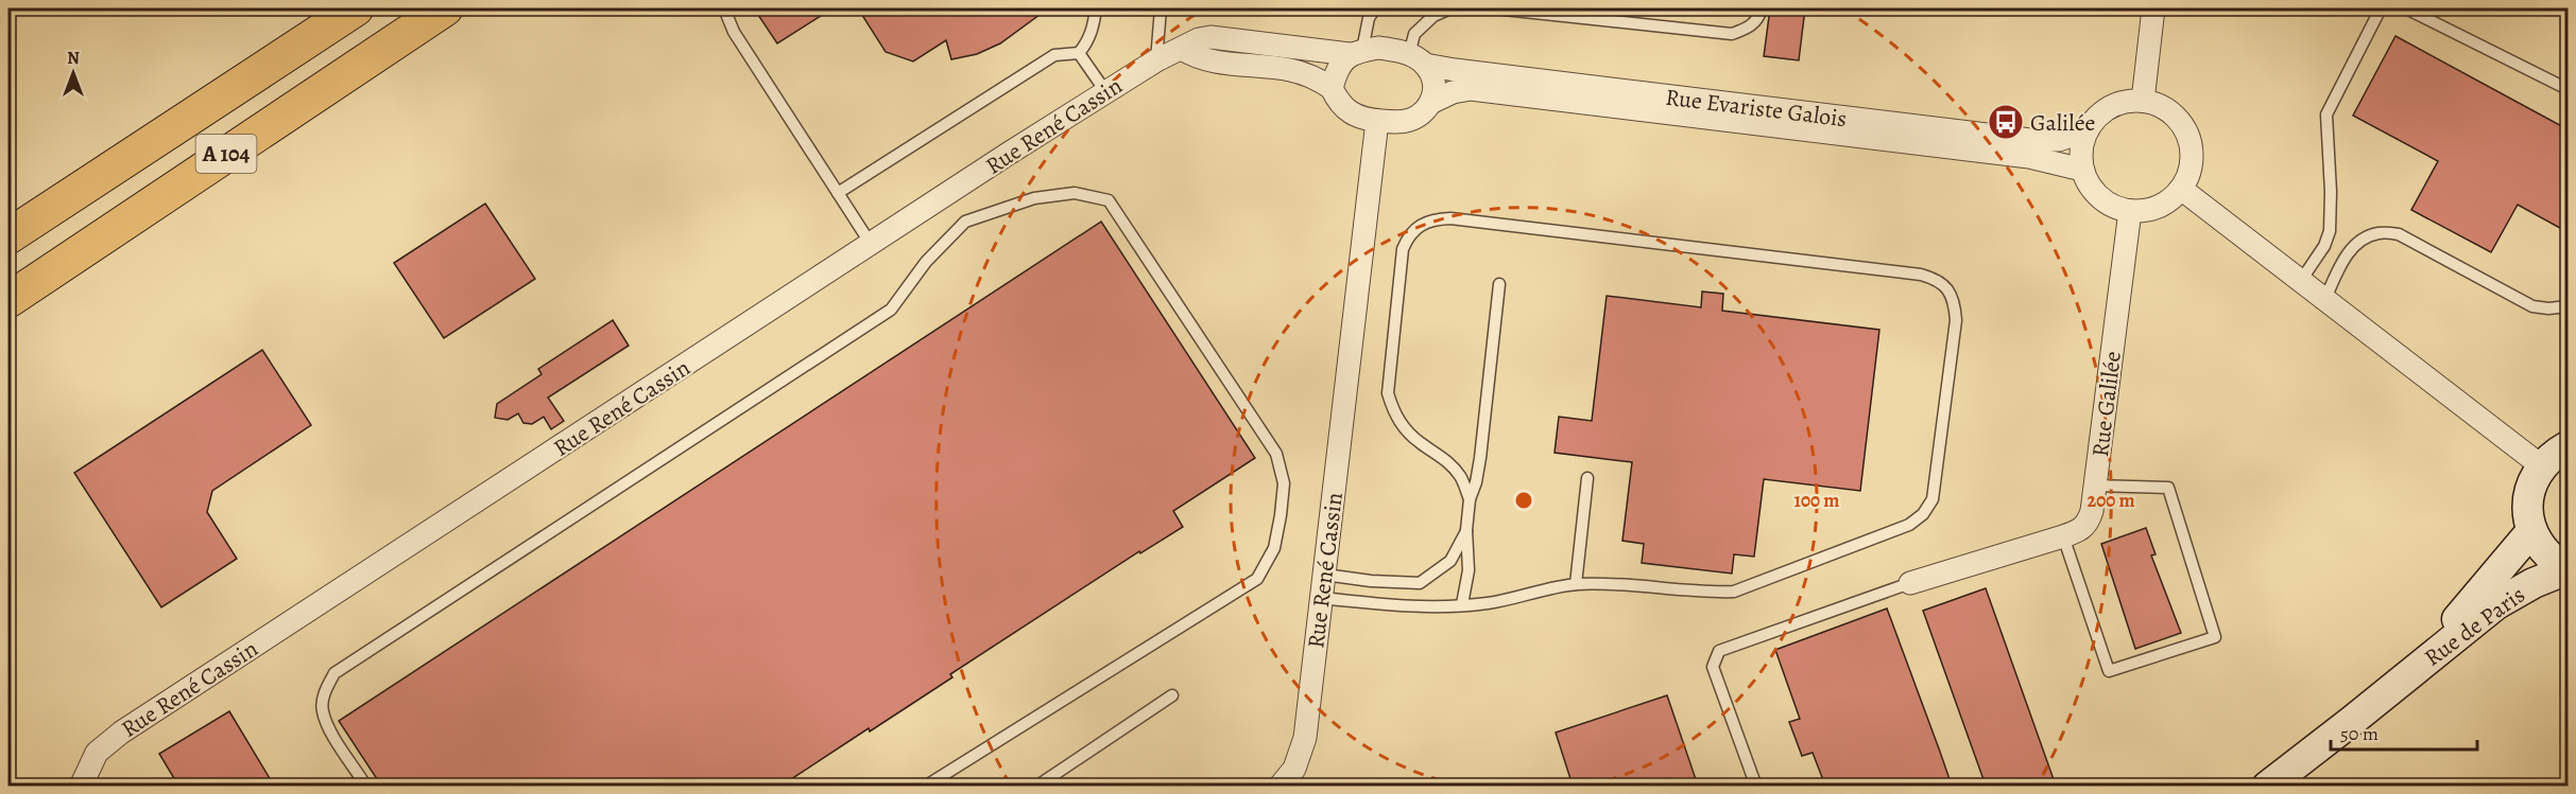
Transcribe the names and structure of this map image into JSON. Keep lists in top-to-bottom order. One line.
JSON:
{"streets":{"highway":["A 104"],"street":["Rue Evariste Galois","Rue René Cassin","Rue Galilée","Rue de Paris"]},"crossings":[["Rue Evariste Galois","Rue René Cassin"],["Rue Evariste Galois","Rue Galilée"]],"places":{"bus stop":["Galilée"]},"scale_bar":"50 m","north":"top","rings":["100 m","200 m"]}
